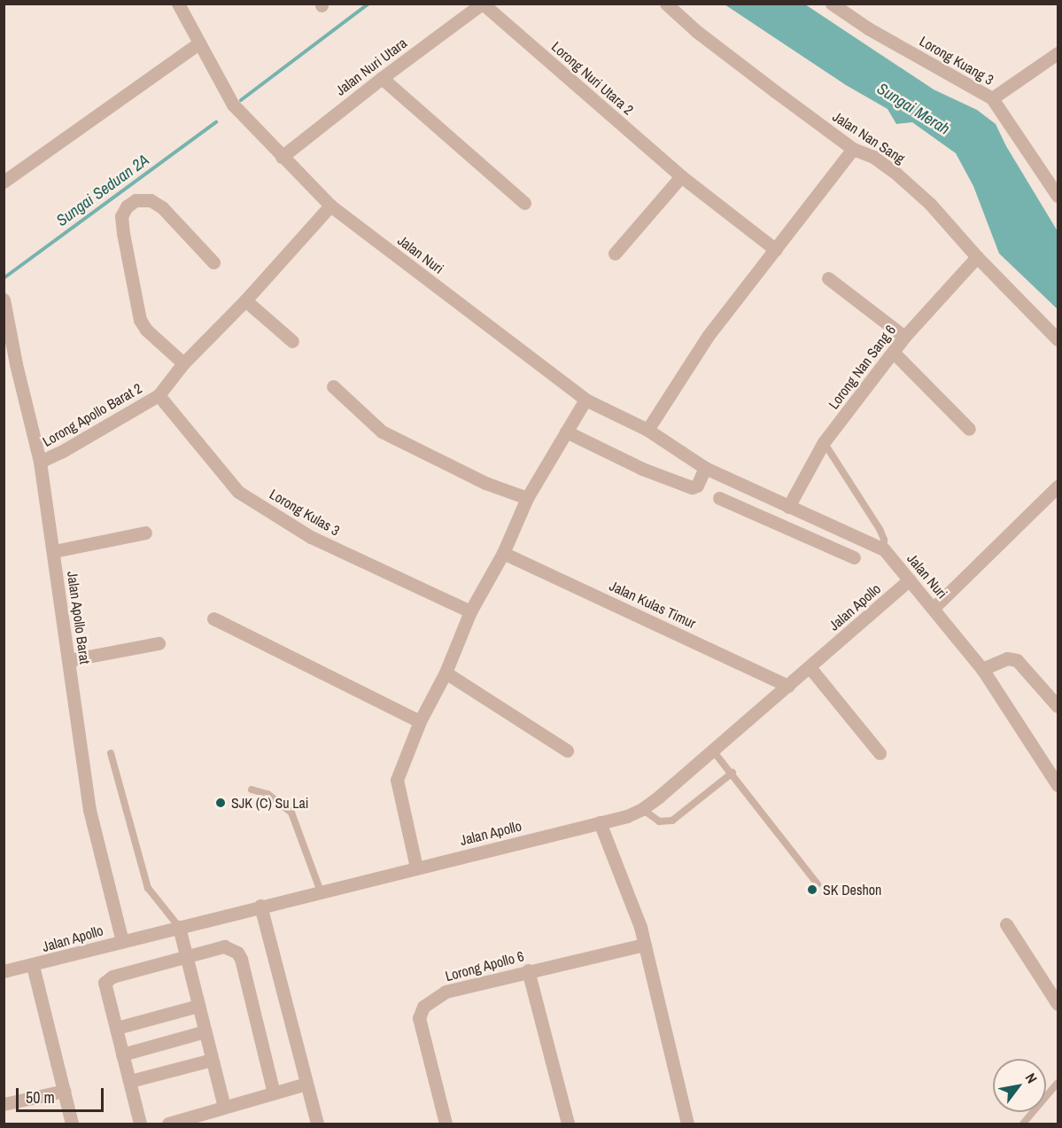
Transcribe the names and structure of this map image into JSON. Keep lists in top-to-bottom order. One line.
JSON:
{"streets":{"street":["Lorong Kuang 3","Jalan Nuri Utara","Lorong Nuri Utara 2","Jalan Nan Sang","Jalan Nuri","Lorong Nan Sang 6","Lorong Apollo Barat 2","Lorong Kulas 3","Jalan Kulas Timur","Jalan Apollo","Jalan Apollo Barat","Lorong Apollo 6"]},"crossings":[["Jalan Nuri Utara","Lorong Nuri Utara 2"],["Jalan Nuri Utara","Jalan Nuri"],["Jalan Nan Sang","Lorong Nan Sang 6"],["Jalan Nuri","Lorong Nan Sang 6"],["Jalan Nuri","Lorong Apollo Barat 2"],["Jalan Nuri","Jalan Apollo"],["Lorong Apollo Barat 2","Lorong Kulas 3"],["Lorong Apollo Barat 2","Jalan Apollo Barat"],["Jalan Kulas Timur","Jalan Apollo"],["Jalan Apollo","Jalan Apollo Barat"]],"water":["Sungai Merah","Sungai Seduan 2A"],"places":["SJK (C) Su Lai","SK Deshon"],"scale_bar":"50 m","north":"top right"}
